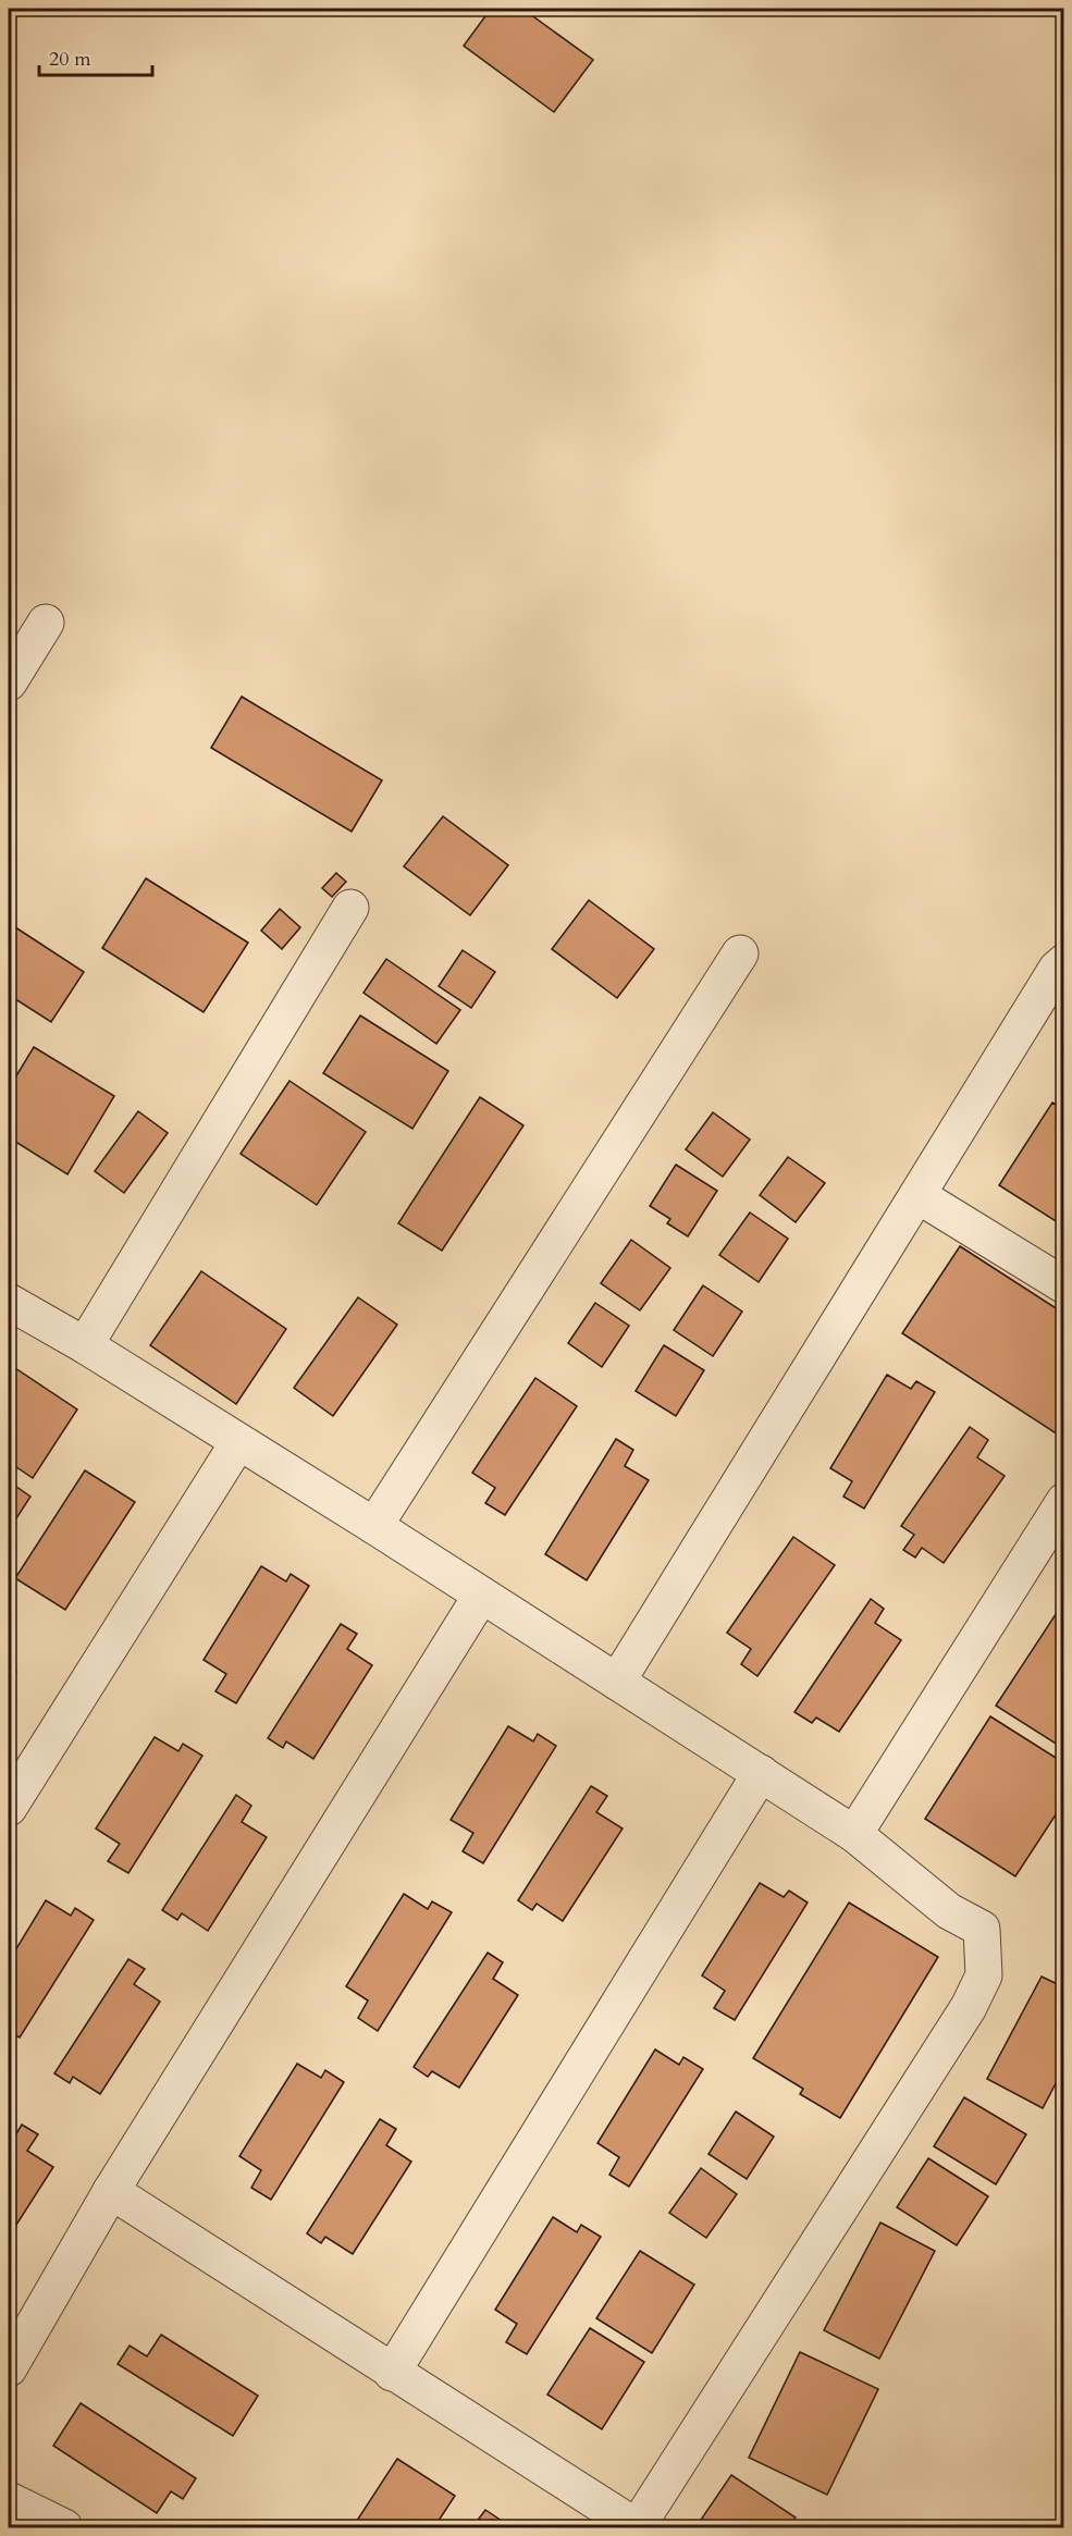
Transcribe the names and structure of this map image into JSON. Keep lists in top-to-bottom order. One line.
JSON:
{"scale_bar":"20 m"}
